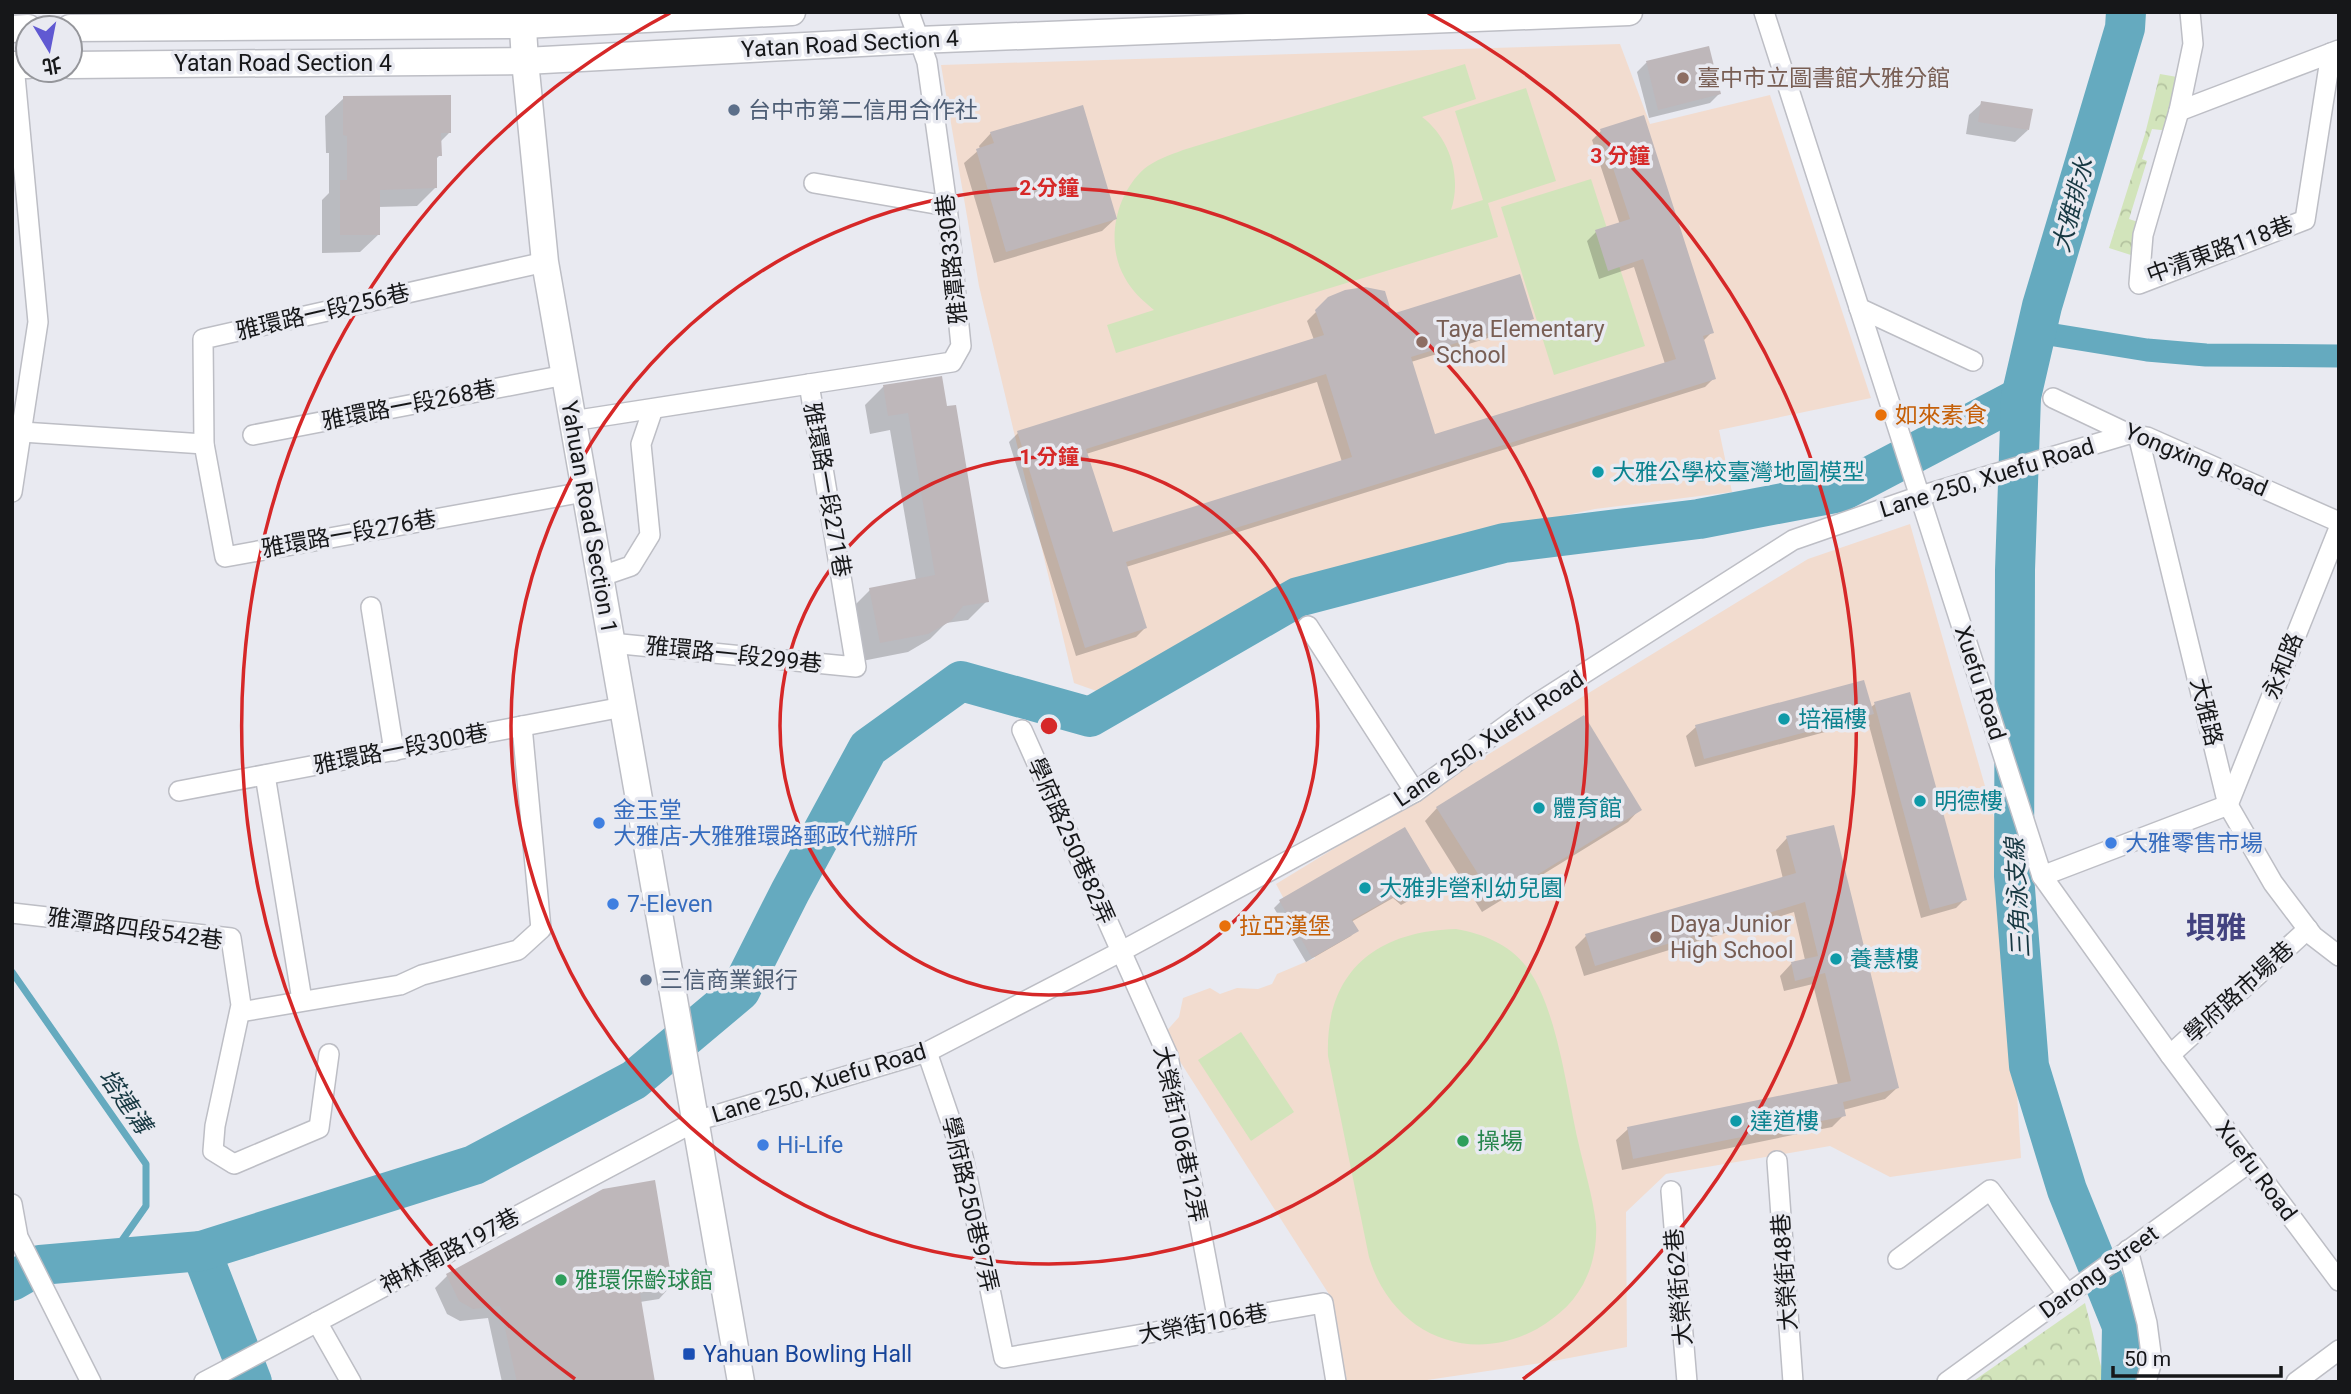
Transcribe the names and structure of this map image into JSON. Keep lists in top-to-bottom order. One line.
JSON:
{"streets":{"street":["Yatan Road Section 4","中清東路118巷","雅潭路330巷","雅環路一段256巷","雅環路一段268巷","Yongxing Road","Lane 250, Xuefu Road","雅環路一段271巷","Yahuan Road Section 1","雅環路一段276巷","雅環路一段299巷","永和路","Xuefu Road","大雅路","雅環路一段300巷","學府路250巷82弄","雅潭路四段542巷","學府路市場巷","大榮街106巷12弄","學府路250巷97弄","神林南路197巷","大榮街48巷","Darong Street","大榮街62巷","大榮街106巷"]},"crossings":[["Yatan Road Section 4","雅潭路330巷"],["Yatan Road Section 4","Yahuan Road Section 1"],["雅潭路330巷","雅環路一段271巷"],["雅環路一段256巷","Yahuan Road Section 1"],["雅環路一段256巷","雅環路一段276巷"],["雅環路一段268巷","Yahuan Road Section 1"],["Yongxing Road","Lane 250, Xuefu Road"],["Yongxing Road","大雅路"],["Lane 250, Xuefu Road","Yahuan Road Section 1"],["Lane 250, Xuefu Road","Xuefu Road"],["Lane 250, Xuefu Road","大雅路"],["Lane 250, Xuefu Road","學府路250巷82弄"],["Lane 250, Xuefu Road","大榮街106巷12弄"],["Lane 250, Xuefu Road","學府路250巷97弄"],["Lane 250, Xuefu Road","神林南路197巷"],["雅環路一段271巷","Yahuan Road Section 1"],["雅環路一段271巷","雅環路一段299巷"],["Yahuan Road Section 1","雅環路一段276巷"],["Yahuan Road Section 1","雅環路一段299巷"],["Yahuan Road Section 1","雅環路一段300巷"],["Yahuan Road Section 1","神林南路197巷"],["永和路","大雅路"],["Xuefu Road","學府路市場巷"],["Xuefu Road","Darong Street"],["大雅路","學府路市場巷"],["學府路250巷82弄","大榮街106巷12弄"],["大榮街106巷12弄","大榮街106巷"],["學府路250巷97弄","大榮街106巷"]],"districts":["垻雅"],"water":["大雅排水","三角泳支線","塔連溝"],"places":{"other":["臺中市立圖書館大雅分館","台中市第二信用合作社","Taya Elementary School","如來素食","大雅公學校臺灣地圖模型","培福樓","明德樓","體育館","金玉堂 大雅店-大雅雅環路郵政代辦所","大雅零售市場","大雅非營利幼兒園","7-Eleven","拉亞漢堡","Daya Junior High School","養慧樓","三信商業銀行","達道樓","操場","Hi-Life","雅環保齡球館"],"transit":["Yahuan Bowling Hall"]},"scale_bar":"50 m","north":"bottom","rings":["3 分鐘","2 分鐘","1 分鐘"]}
